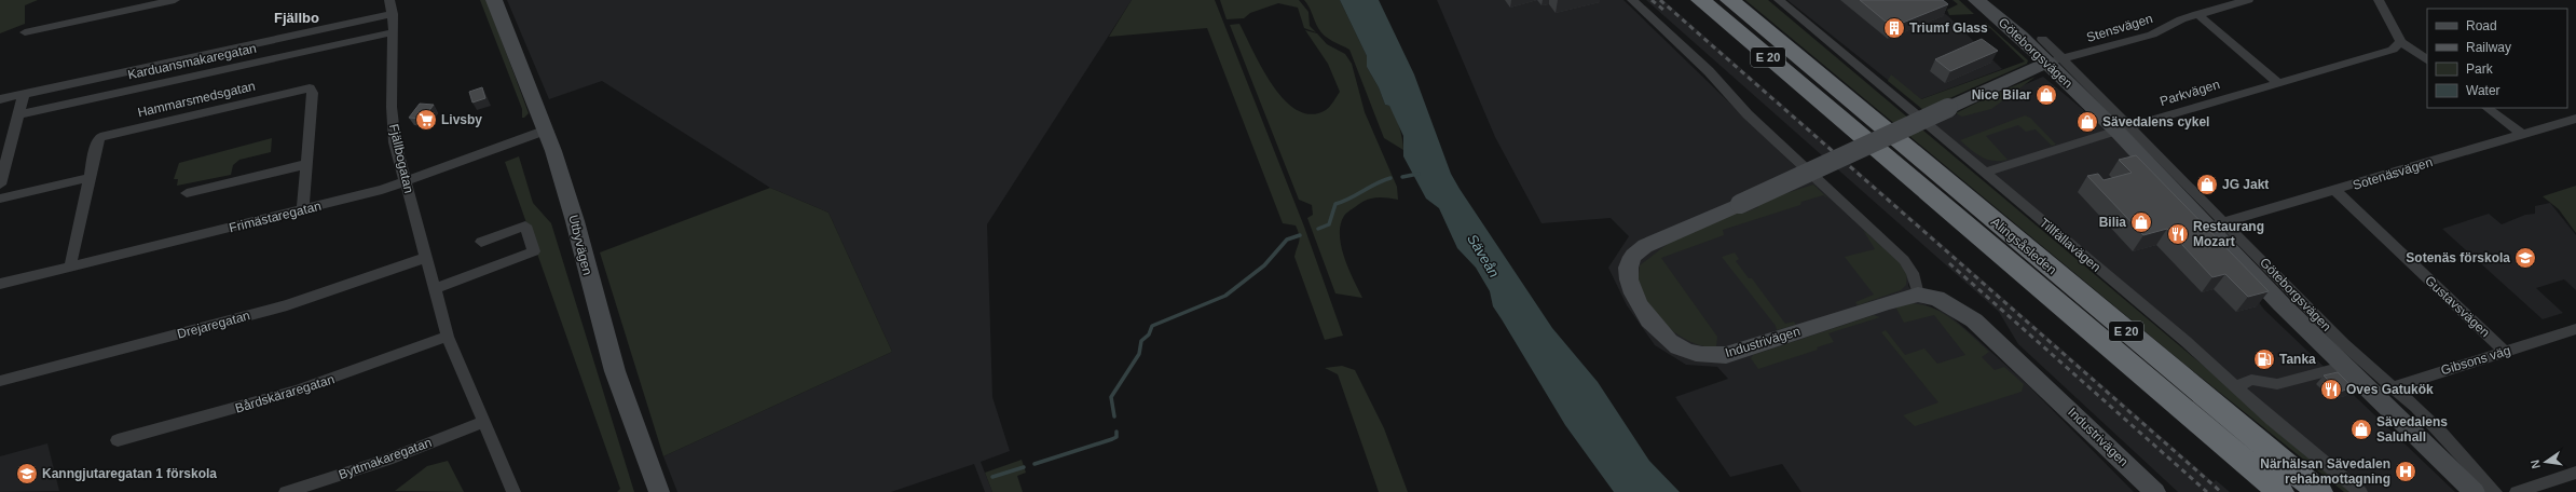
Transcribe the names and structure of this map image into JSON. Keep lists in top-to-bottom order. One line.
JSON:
{"streets":{"highway":["E 20","Alingsåsleden"],"street":["Stensvägen","Göteborgsvägen","Karduansmakaregatan","Parkvägen","Hammarsmedsgatan","Fjällbogatan","Sotenäsvägen","Frimästaregatan","Utbyvägen","Tillfällavägen","Gustavsvägen","Drejaregatan","Industrivägen","Gibsons väg","Bårdskäraregatan","Byttmakaregatan"]},"crossings":[["Stensvägen","Göteborgsvägen"],["Stensvägen","Industrivägen"],["Göteborgsvägen","Parkvägen"],["Göteborgsvägen","Sotenäsvägen"],["Göteborgsvägen","Industrivägen"],["Göteborgsvägen","Gibsons väg"],["Karduansmakaregatan","Fjällbogatan"],["Parkvägen","Tillfällavägen"],["Hammarsmedsgatan","Frimästaregatan"],["Fjällbogatan","Frimästaregatan"],["Fjällbogatan","Drejaregatan"],["Fjällbogatan","Bårdskäraregatan"],["Fjällbogatan","Byttmakaregatan"],["Sotenäsvägen","Gustavsvägen"],["Frimästaregatan","Utbyvägen"],["Gustavsvägen","Gibsons väg"]],"districts":["Fjällbo"],"water":["Säveån"],"places":{"building":["Triumf Glass"],"shop":["Nice Bilar","Sävedalens cykel","JG Jakt","Bilia","Sävedalens Saluhall"],"supermarket":["Livsby"],"restaurant":["Restaurang Mozart","Oves Gatukök"],"school or university":["Sotenäs förskola","Kanngjutaregatan 1 förskola"],"fuel station":["Tanka"],"hospital":["Närhälsan Sävedalen rehabmottagning"]},"legend":["Road","Railway","Park","Water"],"north":"left"}
